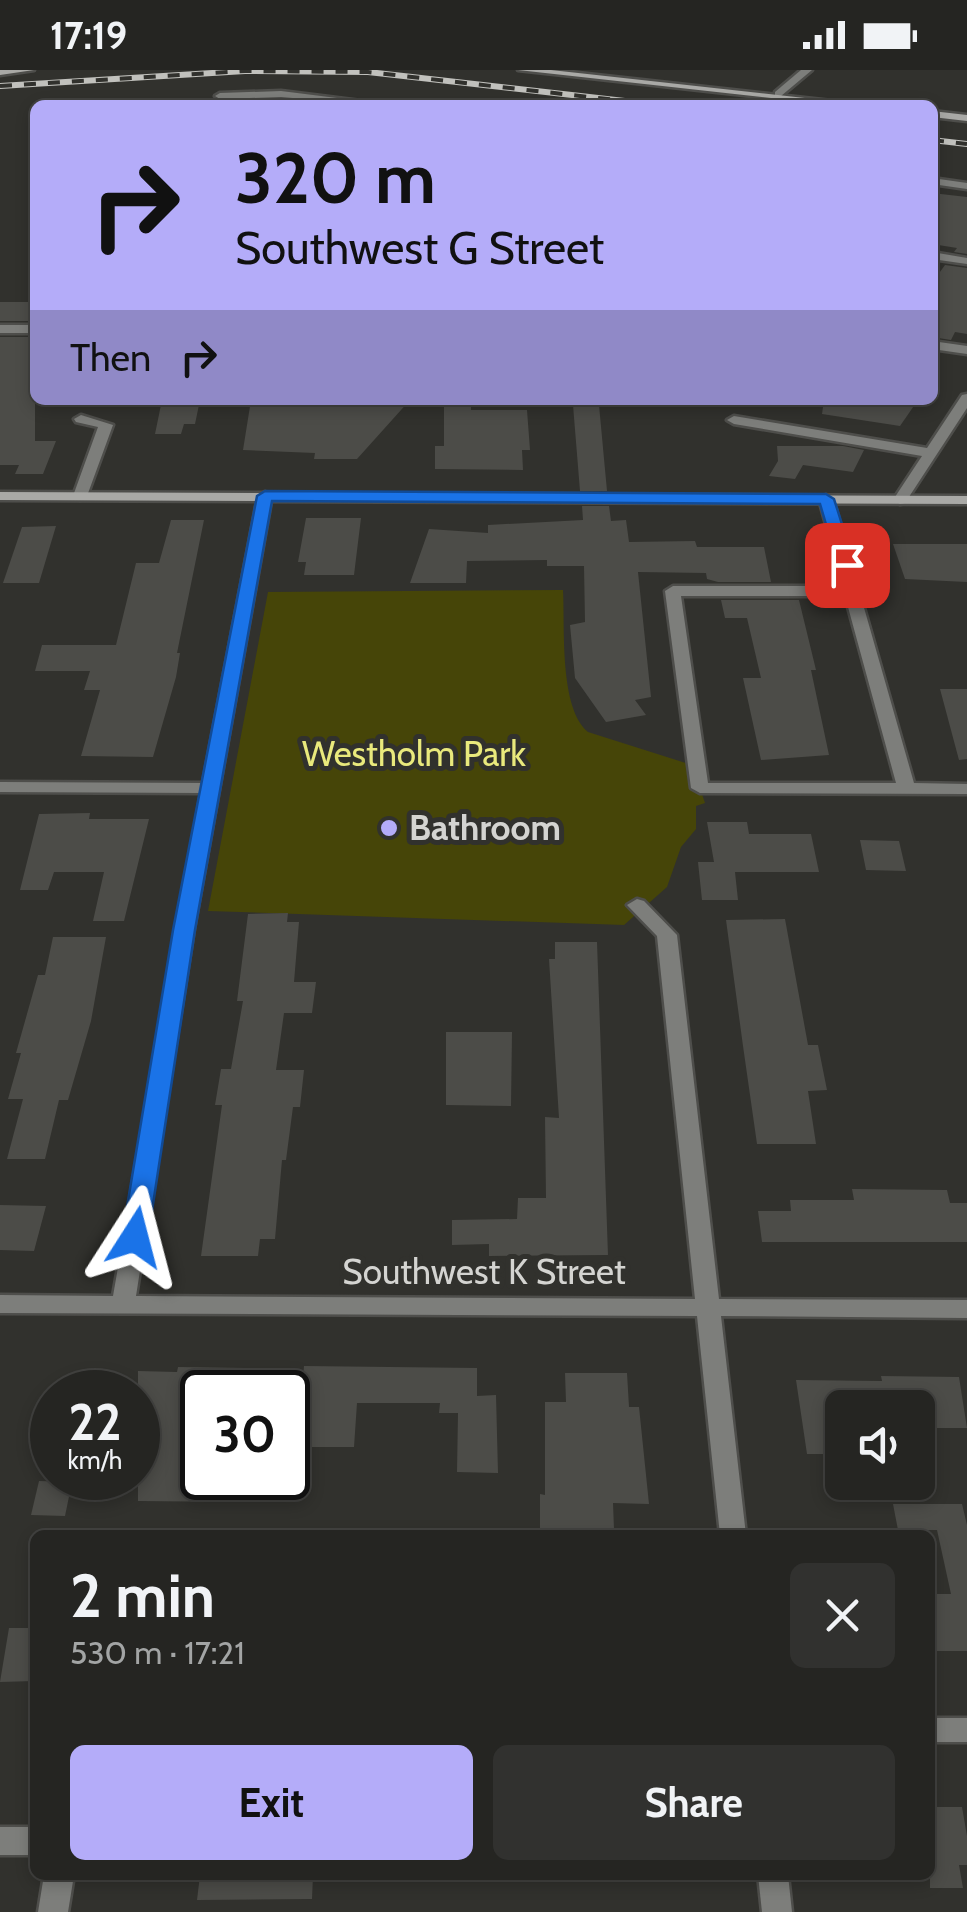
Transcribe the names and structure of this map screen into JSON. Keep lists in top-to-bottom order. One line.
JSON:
{"streets":{"street":["Southwest K Street"]},"parks":["Westholm Park"],"places":["Bathroom"],"page":{"status":"17:19","turn":["320 m","Southwest G Street"],"then":"Then","speed":"22 km/h","limit":"30","heading":["2 min","530 m · 17:21"],"buttons":["Exit","Share"]}}
